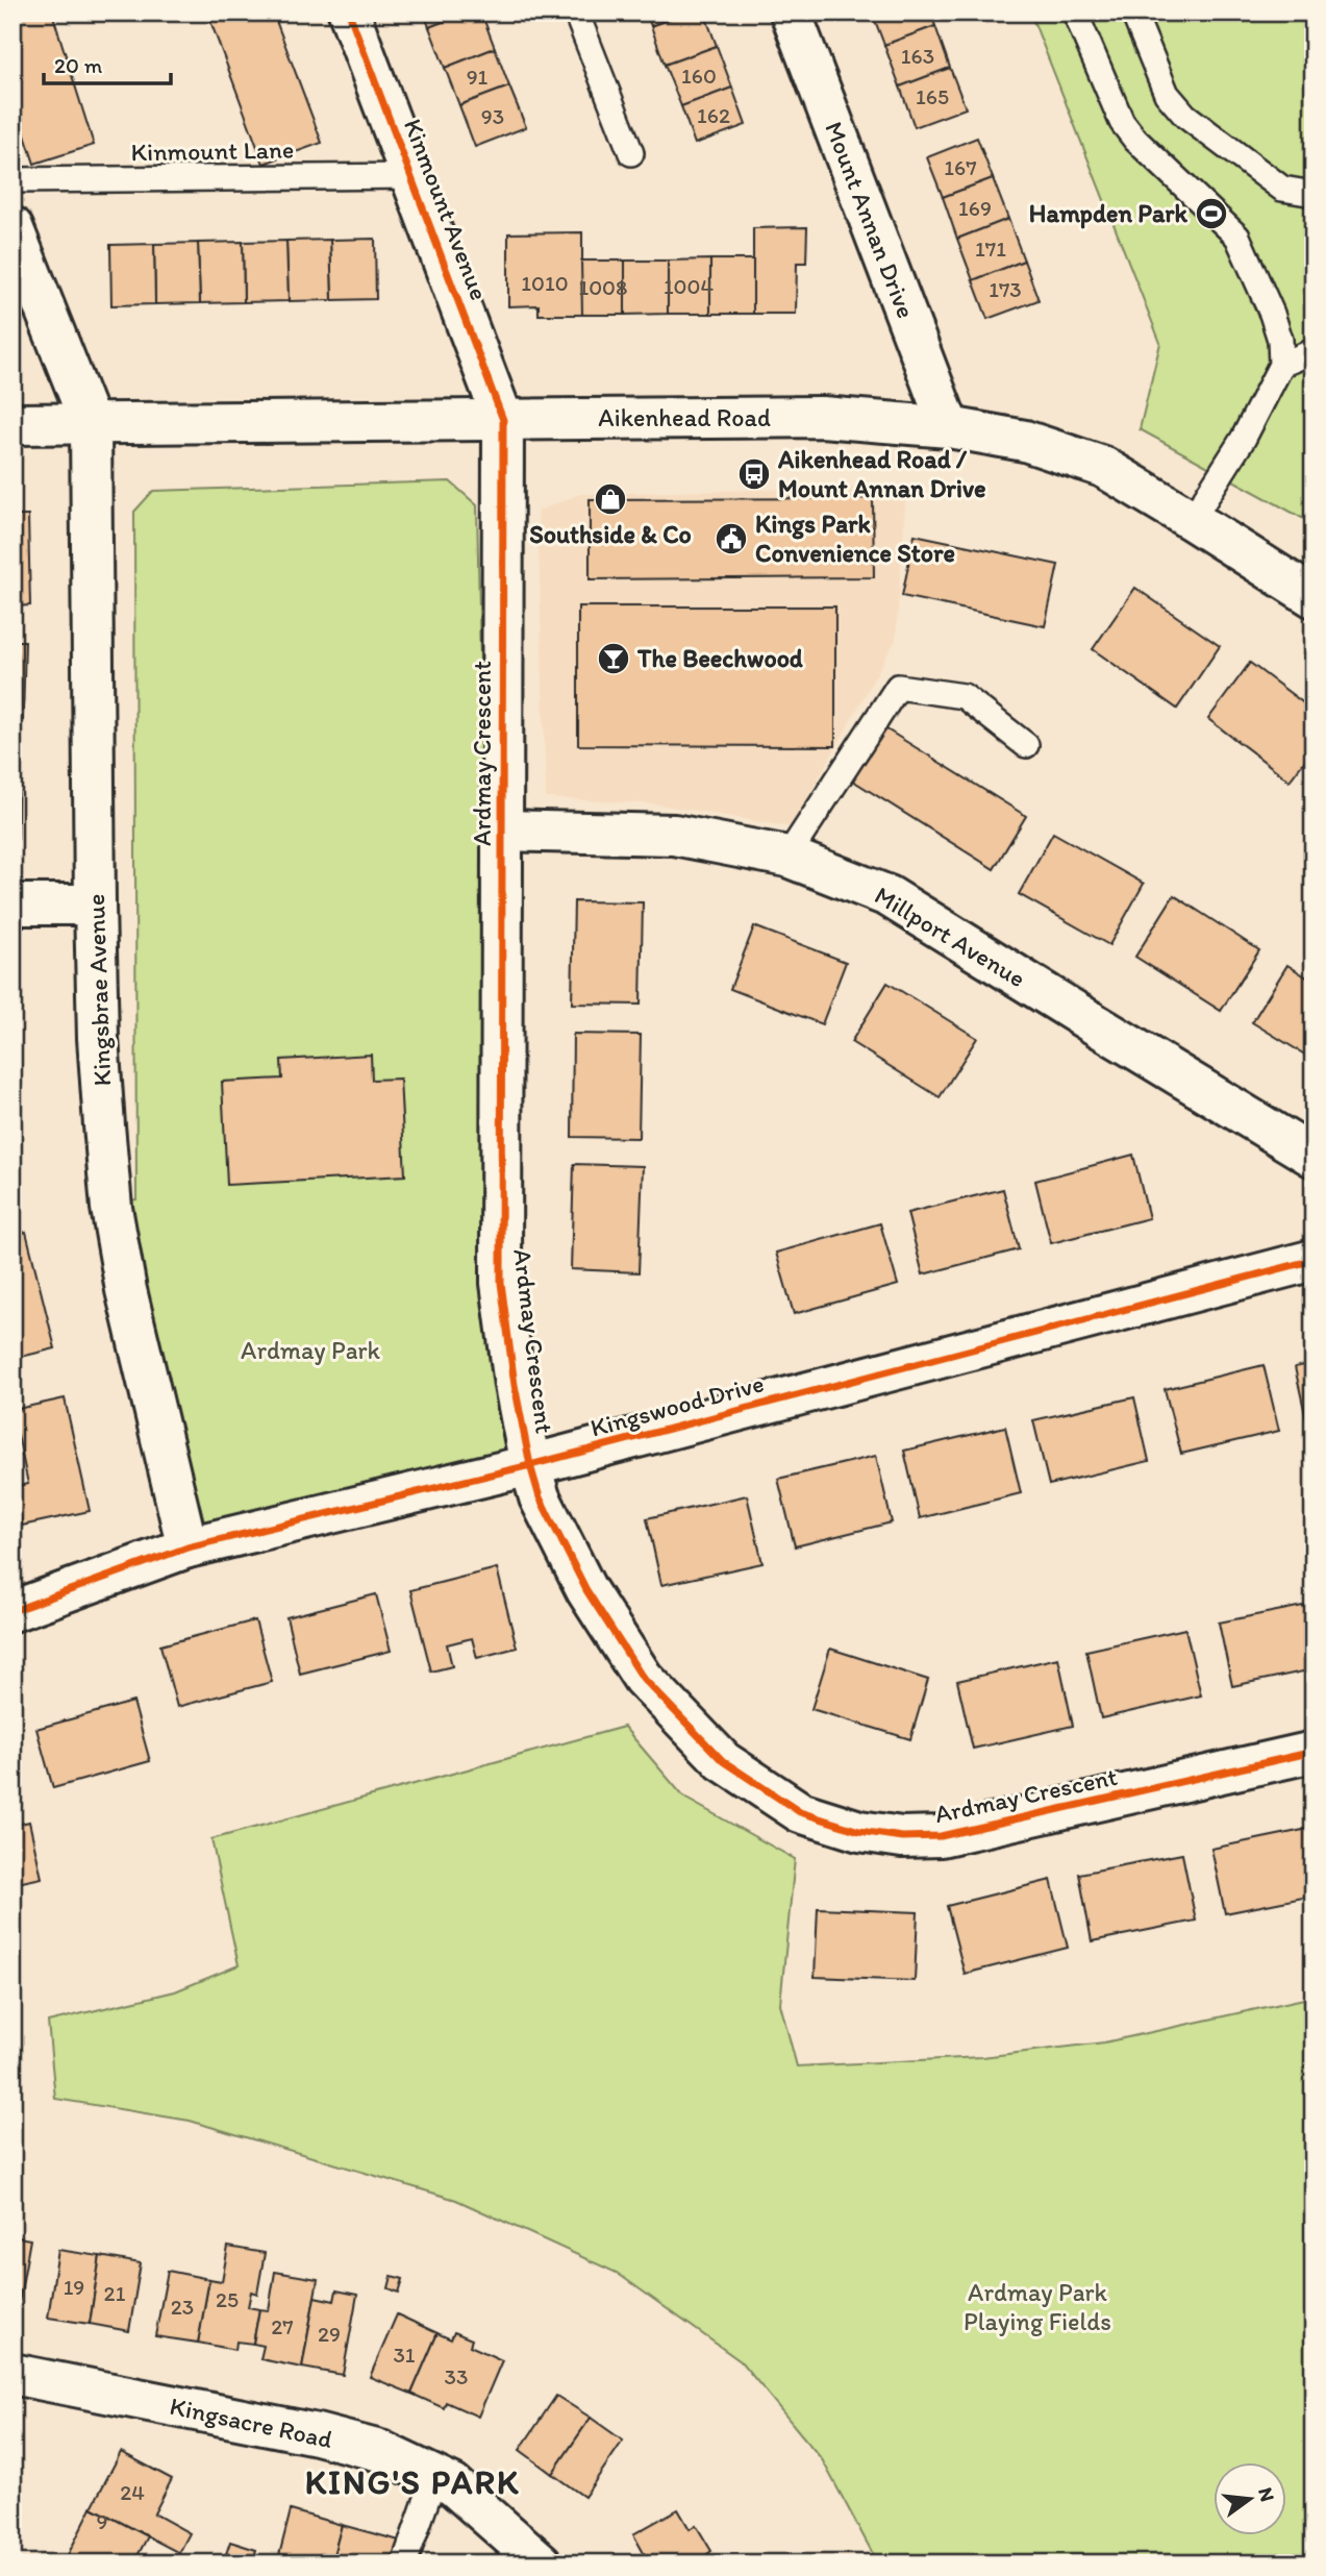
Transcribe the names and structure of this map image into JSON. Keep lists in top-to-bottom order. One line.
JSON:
{"streets":{"street":["Kinmount Avenue","Mount Annan Drive","Aikenhead Road","Ardmay Crescent","Millport Avenue","Kingsbrae Avenue","Kingswood Drive","Kingsacre Road"],"lane":["Kinmount Lane"]},"crossings":[["Kinmount Lane","Kinmount Avenue"],["Kinmount Avenue","Aikenhead Road"],["Kinmount Avenue","Ardmay Crescent"],["Mount Annan Drive","Aikenhead Road"],["Aikenhead Road","Ardmay Crescent"],["Aikenhead Road","Kingsbrae Avenue"],["Ardmay Crescent","Millport Avenue"],["Ardmay Crescent","Kingswood Drive"],["Kingsbrae Avenue","Kingswood Drive"]],"districts":["KING'S PARK"],"parks":["Ardmay Park","Ardmay Park Playing Fields"],"places":{"sports":["Hampden Park"],"bus stop":["Aikenhead Road / Mount Annan Drive"],"shop":["Southside & Co"],"public building":["Kings Park Convenience Store"],"bar":["The Beechwood"]},"house_numbers":["163","160","91","165","162","93","167","169","171","1010","1004","1008","173","19","21","25","23","27","29","31","33","24","9"],"scale_bar":"20 m","north":"right"}
